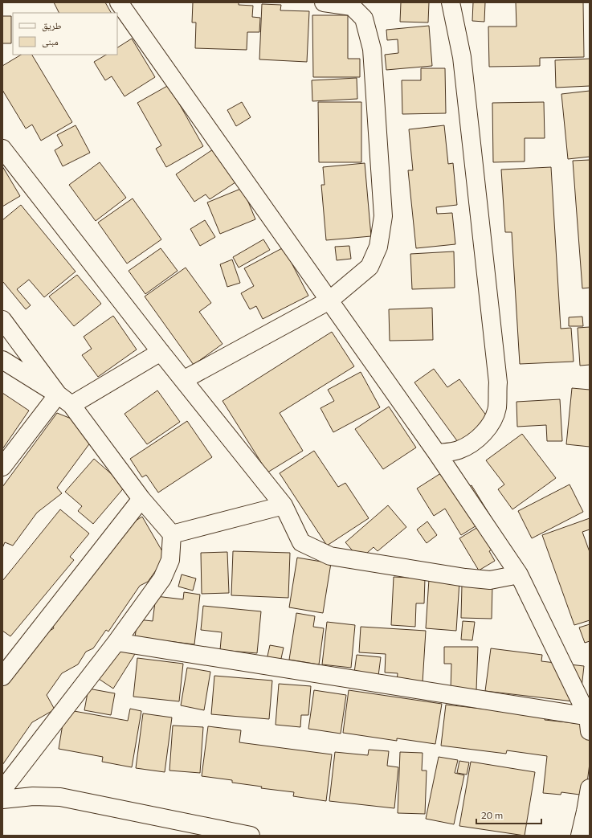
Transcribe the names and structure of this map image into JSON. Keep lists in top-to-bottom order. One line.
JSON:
{"legend":["طريق","مبنى"],"scale_bar":"20 m"}
